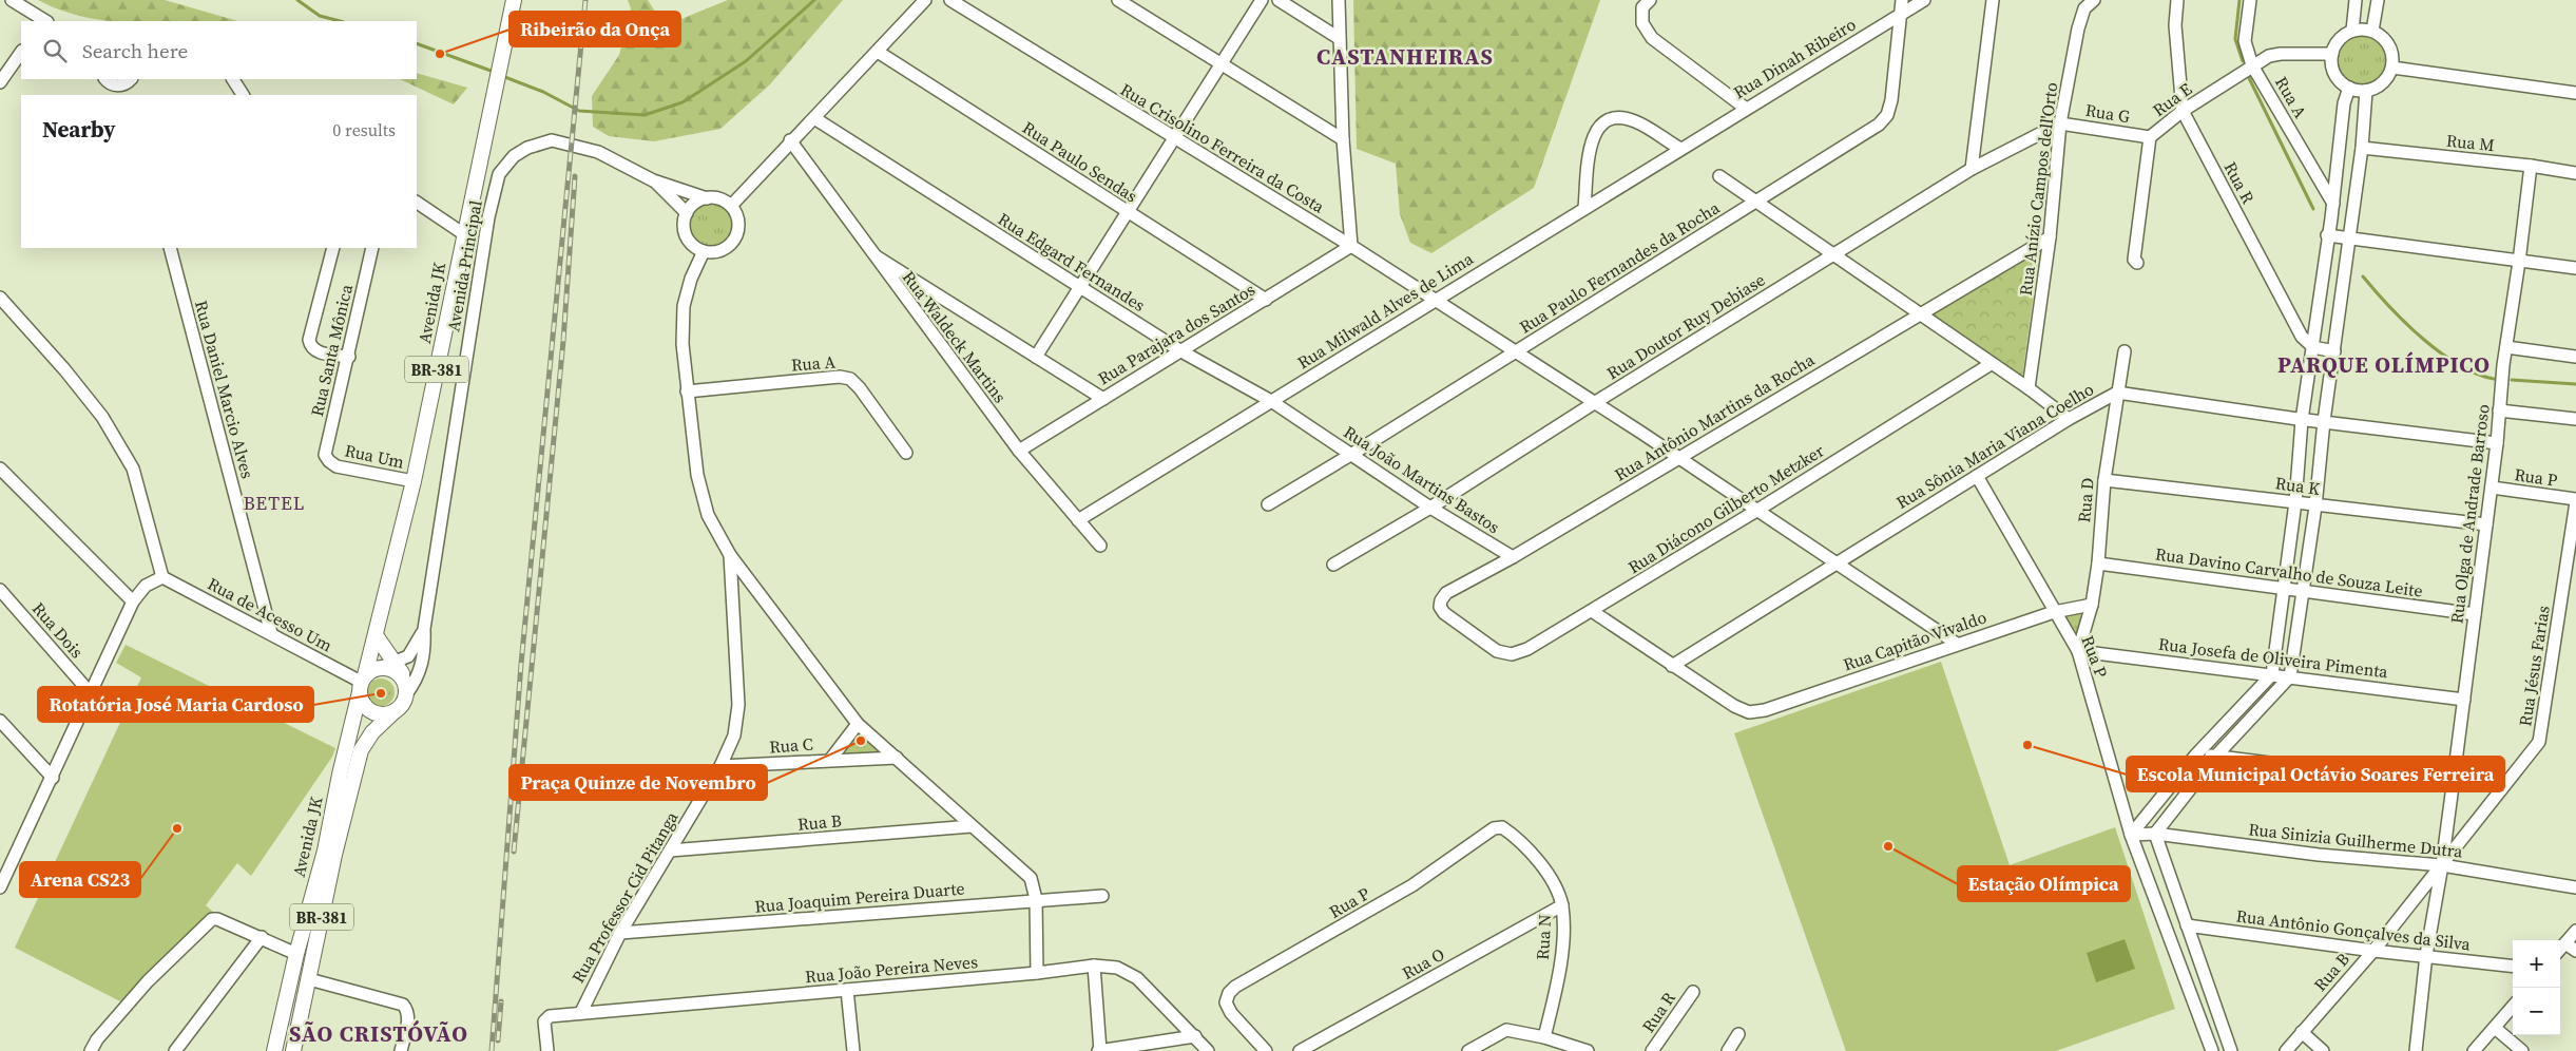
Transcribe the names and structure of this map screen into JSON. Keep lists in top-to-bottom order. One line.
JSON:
{"streets":{"main road":["Avenida JK","BR-381"],"street":["Rua Dinah Ribeiro","Rua A","Rua E","Rua G","Rua M","Rua Crisolino Ferreira da Costa","Rua Paulo Sendas","Rua R","Rua Anízio Campos dell'Orto","Rua Edgard Fernandes","Avenida Principal","Rua Paulo Fernandes da Rocha","Rua Milwald Alves de Lima","Rua Doutor Ruy Debiase","Rua Parajara dos Santos","Rua Waldeck Martins","Rua Santa Mônica","Rua Daniel Marcio Alves","Rua Antônio Martins da Rocha","Rua Sônia Maria Viana Coelho","Rua Um","Rua P","Rua João Martins Bastos","Rua K","Rua D","Rua Diácono Gilberto Metzker","Rua Olga de Andrade Barroso","Rua Davino Carvalho de Souza Leite","Rua de Acesso Um","Rua Dois","Rua Capitão Vivaldo","Rua Josefa de Oliveira Pimenta","Rua Jésus Farias","Rua C","Rua B","Rua Sinizia Guilherme Dutra","Rua Professor Cid Pitanga","Rua Joaquim Pereira Duarte","Rua Antônio Gonçalves da Silva","Rua N","Rua O","Rua João Pereira Neves"]},"crossings":[["Rua Dinah Ribeiro","Rua Paulo Fernandes da Rocha"],["Rua Dinah Ribeiro","Rua Milwald Alves de Lima"],["Rua A","Rua E"],["Rua A","Rua Professor Cid Pitanga"],["Rua E","Rua G"],["Rua E","Rua R"],["Rua G","Rua Anízio Campos dell'Orto"],["Rua G","Rua Doutor Ruy Debiase"],["Rua M","Rua Olga de Andrade Barroso"],["Rua Crisolino Ferreira da Costa","Rua Paulo Fernandes da Rocha"],["Rua Crisolino Ferreira da Costa","Rua Milwald Alves de Lima"],["Rua Crisolino Ferreira da Costa","Rua Doutor Ruy Debiase"],["Rua Crisolino Ferreira da Costa","Rua Parajara dos Santos"],["Rua Crisolino Ferreira da Costa","Rua Antônio Martins da Rocha"],["Rua Paulo Sendas","Rua Parajara dos Santos"],["Rua Anízio Campos dell'Orto","Rua Doutor Ruy Debiase"],["Rua Anízio Campos dell'Orto","Rua Antônio Martins da Rocha"],["Rua Edgard Fernandes","Rua Milwald Alves de Lima"],["Rua Edgard Fernandes","Rua Parajara dos Santos"],["Rua Edgard Fernandes","Rua João Martins Bastos"],["Avenida Principal","Avenida JK"],["Avenida Principal","BR-381"],["Avenida Principal","Rua de Acesso Um"],["Avenida Principal","Rua Professor Cid Pitanga"],["Rua Paulo Fernandes da Rocha","Rua João Martins Bastos"],["Avenida JK","BR-381"],["Avenida JK","Rua Um"],["Avenida JK","Rua de Acesso Um"],["Rua Milwald Alves de Lima","Rua Waldeck Martins"],["Rua Doutor Ruy Debiase","Rua João Martins Bastos"],["Rua Parajara dos Santos","Rua Waldeck Martins"],["Rua Santa Mônica","Rua Um"],["BR-381","Rua de Acesso Um"],["Rua Daniel Marcio Alves","Rua de Acesso Um"],["Rua Antônio Martins da Rocha","Rua João Martins Bastos"],["Rua Antônio Martins da Rocha","Rua Diácono Gilberto Metzker"],["Rua Sônia Maria Viana Coelho","Rua P"],["Rua Sônia Maria Viana Coelho","Rua D"],["Rua Sônia Maria Viana Coelho","Rua Olga de Andrade Barroso"],["Rua Sônia Maria Viana Coelho","Rua Capitão Vivaldo"],["Rua P","Rua D"],["Rua P","Rua Olga de Andrade Barroso"],["Rua P","Rua Capitão Vivaldo"],["Rua P","Rua Josefa de Oliveira Pimenta"],["Rua P","Rua Jésus Farias"],["Rua P","Rua Sinizia Guilherme Dutra"],["Rua P","Rua N"],["Rua K","Rua D"],["Rua K","Rua Olga de Andrade Barroso"],["Rua D","Rua Davino Carvalho de Souza Leite"],["Rua D","Rua Capitão Vivaldo"],["Rua D","Rua Josefa de Oliveira Pimenta"],["Rua Olga de Andrade Barroso","Rua Davino Carvalho de Souza Leite"],["Rua Olga de Andrade Barroso","Rua Josefa de Oliveira Pimenta"],["Rua Olga de Andrade Barroso","Rua Jésus Farias"],["Rua Olga de Andrade Barroso","Rua B"],["Rua Olga de Andrade Barroso","Rua Sinizia Guilherme Dutra"],["Rua Olga de Andrade Barroso","Rua Antônio Gonçalves da Silva"],["Rua Jésus Farias","Rua B"],["Rua Jésus Farias","Rua Sinizia Guilherme Dutra"],["Rua C","Rua Professor Cid Pitanga"],["Rua B","Rua Sinizia Guilherme Dutra"],["Rua B","Rua Professor Cid Pitanga"],["Rua B","Rua Antônio Gonçalves da Silva"],["Rua Professor Cid Pitanga","Rua Joaquim Pereira Duarte"],["Rua Professor Cid Pitanga","Rua João Pereira Neves"],["Rua N","Rua O"]],"districts":["CASTANHEIRAS","PARQUE OLÍMPICO","BETEL","SÃO CRISTÓVÃO"],"places":["Ribeirão da Onça","Rotatória José Maria Cardoso","Praça Quinze de Novembro","Escola Municipal Octávio Soares Ferreira","Arena CS23","Estação Olímpica"],"page":{"search":"Search here","heading":["Nearby","0 results"],"map_buttons":["+","−"]}}
